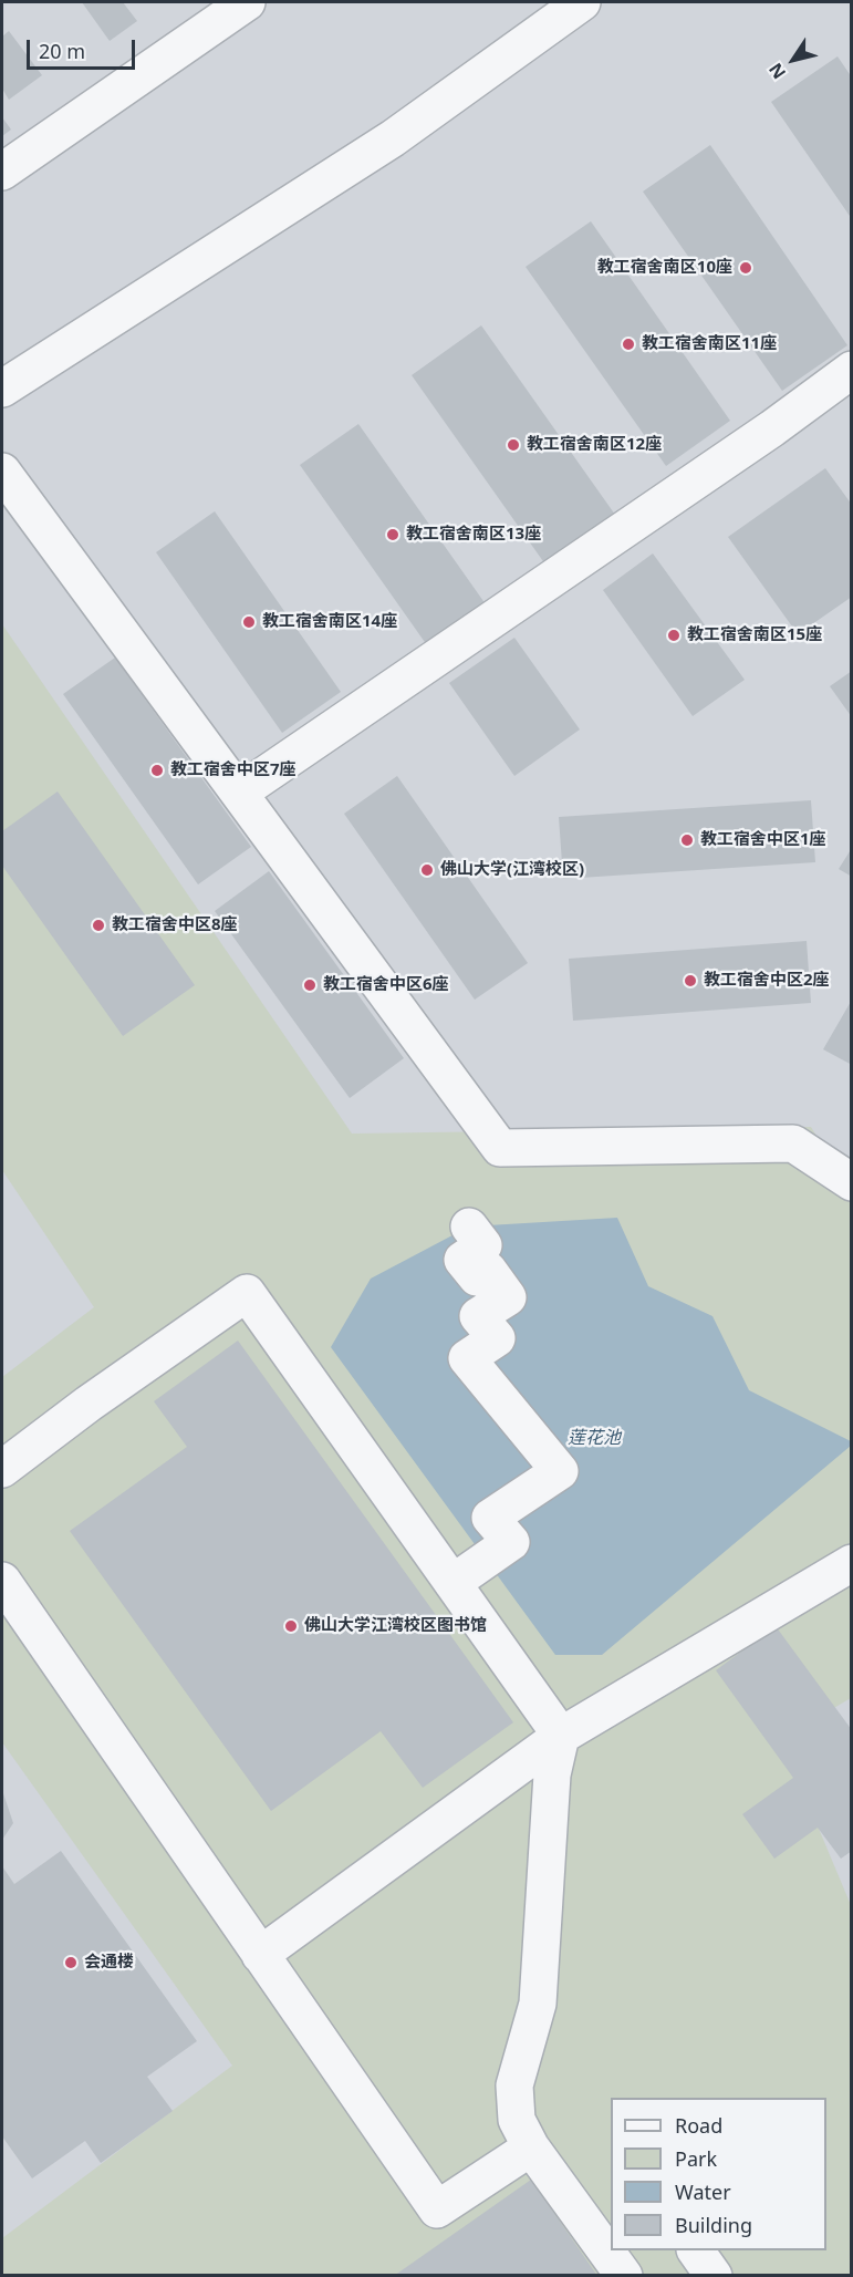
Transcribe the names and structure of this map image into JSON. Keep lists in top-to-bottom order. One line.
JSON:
{"water":["莲花池"],"places":["教工宿舍南区10座","教工宿舍南区11座","教工宿舍南区12座","教工宿舍南区13座","教工宿舍南区14座","教工宿舍南区15座","教工宿舍中区7座","教工宿舍中区1座","佛山大学(江湾校区)","教工宿舍中区8座","教工宿舍中区2座","教工宿舍中区6座","佛山大学江湾校区图书馆","会通楼"],"legend":["Road","Park","Water","Building"],"scale_bar":"20 m","north":"bottom left"}
